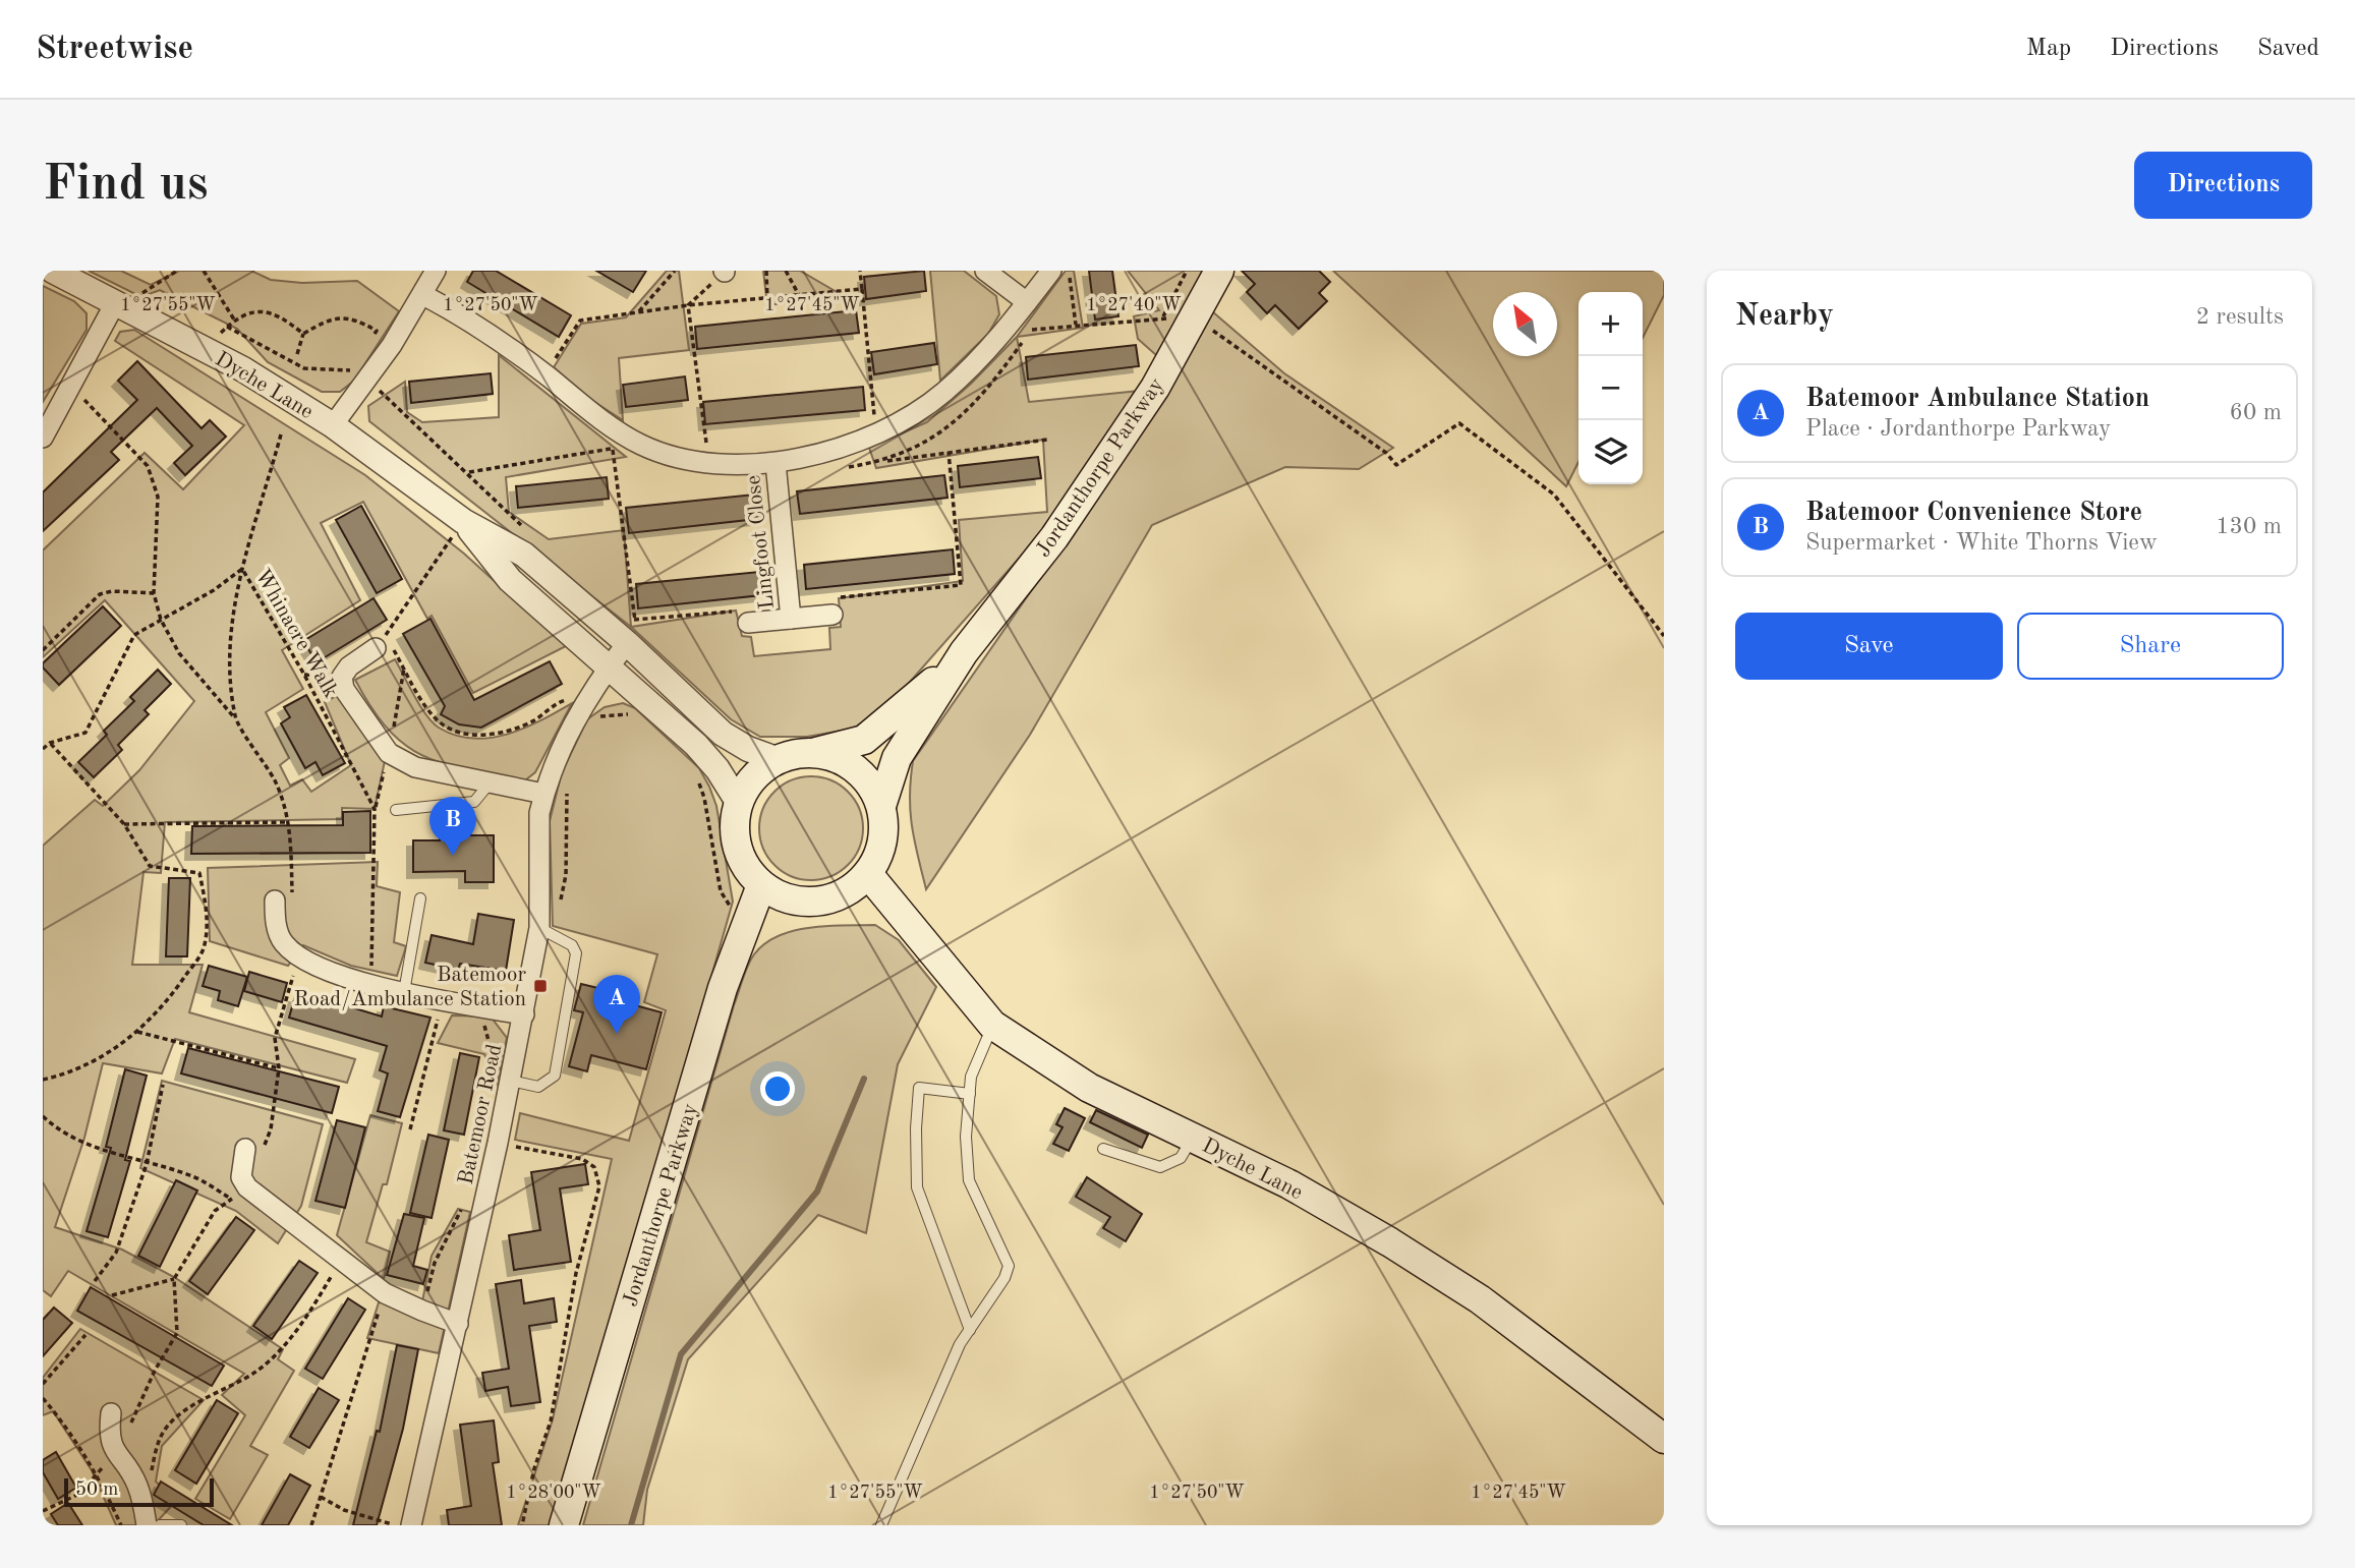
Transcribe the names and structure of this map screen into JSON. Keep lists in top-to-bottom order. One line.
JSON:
{"streets":{"main road":["Dyche Lane","Jordanthorpe Parkway"],"street":["Lingfoot Close","Batemoor Road"],"path":["Whinacre Walk"]},"crossings":[["Dyche Lane","Jordanthorpe Parkway"],["Dyche Lane","Batemoor Road"]],"places":{"transit":["Batemoor Road/Ambulance Station"]},"scale_bar":"50 m","north":"top left","page":{"header":"Streetwise","nav":["Map","Directions","Saved"],"buttons":["Directions",["Save","Share"]],"title":"Find us","heading":["Nearby","2 results"],"map_buttons":["+","−"],"list":[{"mark":"A","name":"Batemoor Ambulance Station","note":"Place · Jordanthorpe Parkway","value":"60 m"},{"mark":"B","name":"Batemoor Convenience Store","note":"Supermarket · White Thorns View","value":"130 m"}],"pins":["B","A"],"scale":"50 m"},"coordinates":["1°27'45\"W","1°27'40\"W","1°27'55\"W","1°27'50\"W","1°28'00\"W"]}
